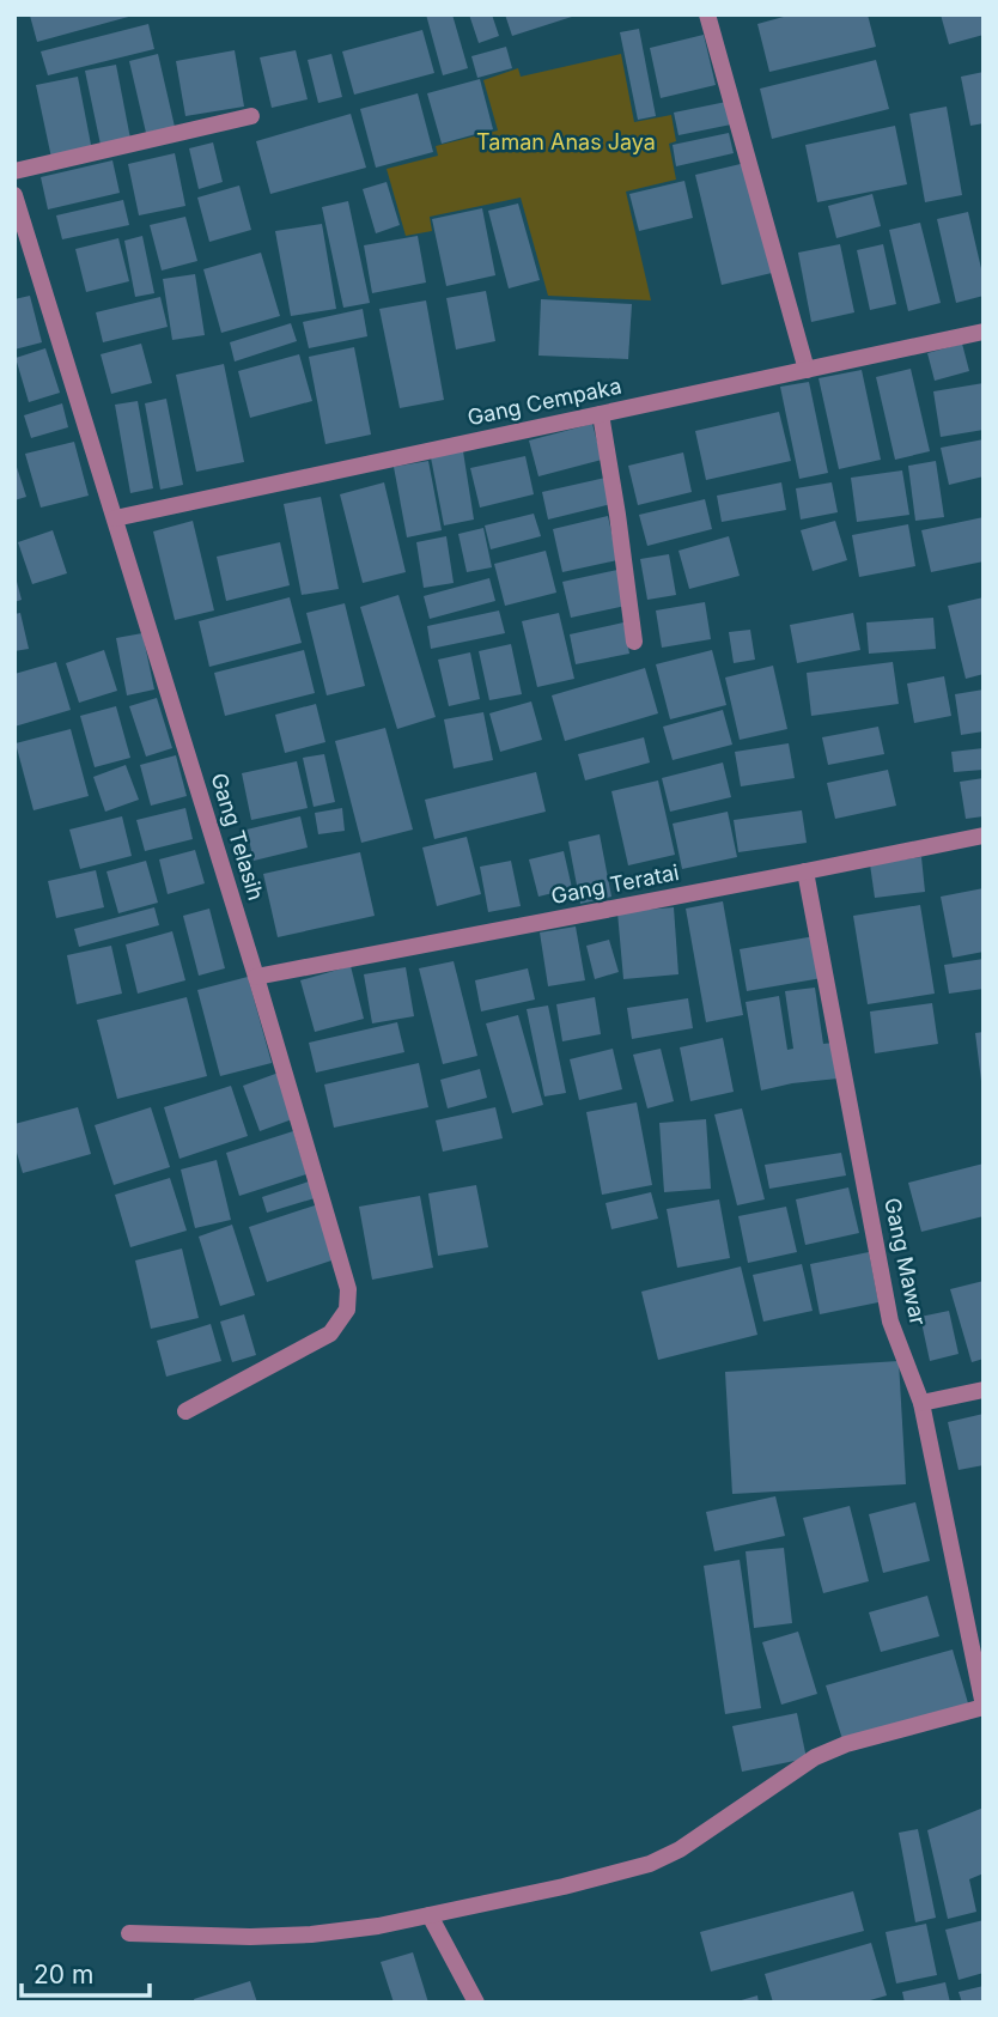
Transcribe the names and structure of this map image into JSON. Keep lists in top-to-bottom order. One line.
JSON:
{"streets":{"street":["Gang Cempaka","Gang Telasih","Gang Teratai","Gang Mawar"]},"crossings":[["Gang Cempaka","Gang Telasih"],["Gang Telasih","Gang Teratai"],["Gang Teratai","Gang Mawar"]],"parks":["Taman Anas Jaya"],"scale_bar":"20 m"}
